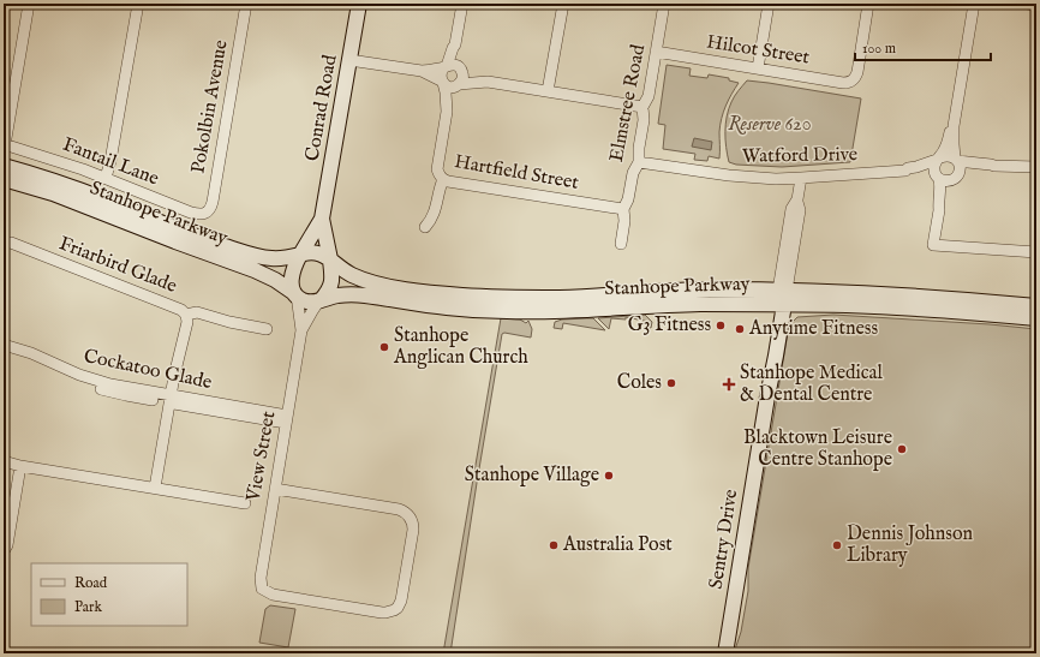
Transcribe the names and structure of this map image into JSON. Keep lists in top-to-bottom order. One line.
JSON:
{"streets":{"main road":["Conrad Road","Stanhope Parkway","Sentry Drive"],"street":["Hilcot Street","Elmstree Road","Pokolbin Avenue","Watford Drive","Fantail Lane","Hartfield Street","Friarbird Glade","Cockatoo Glade","View Street"]},"crossings":[["Hilcot Street","Elmstree Road"],["Elmstree Road","Watford Drive"],["Elmstree Road","Hartfield Street"],["Pokolbin Avenue","Fantail Lane"],["Conrad Road","Stanhope Parkway"],["Conrad Road","View Street"],["Stanhope Parkway","View Street"],["Stanhope Parkway","Sentry Drive"],["Friarbird Glade","Cockatoo Glade"],["Cockatoo Glade","View Street"]],"parks":["Reserve 620"],"places":{"other":["G3 Fitness","Anytime Fitness","Stanhope Anglican Church","Coles","Blacktown Leisure Centre Stanhope","Stanhope Village","Australia Post","Dennis Johnson Library"],"health":["Stanhope Medical & Dental Centre"]},"legend":["Road","Park"],"scale_bar":"100 m"}
